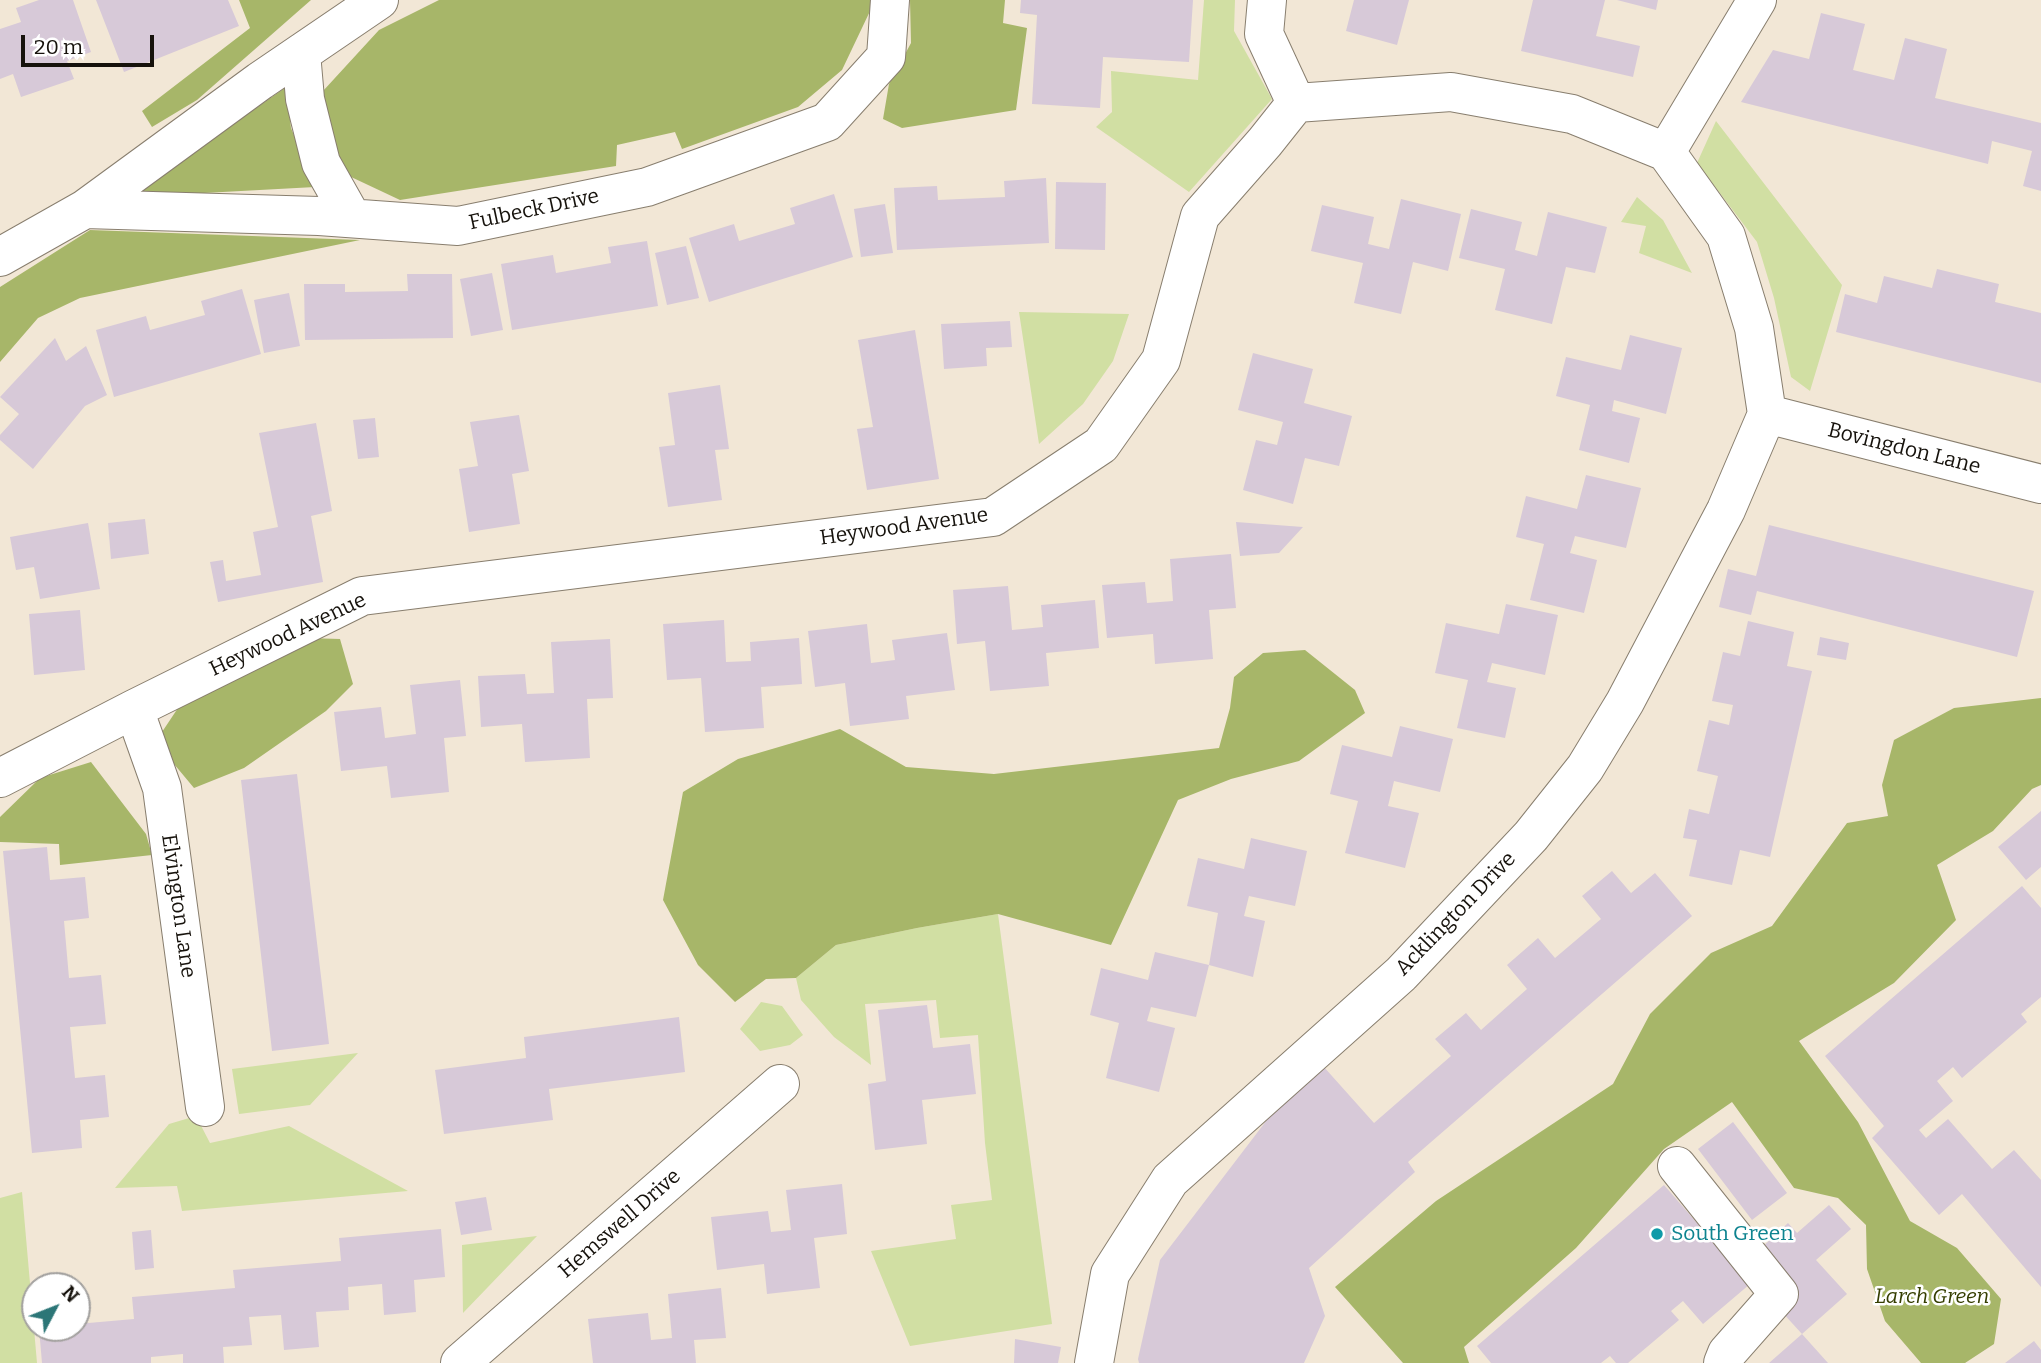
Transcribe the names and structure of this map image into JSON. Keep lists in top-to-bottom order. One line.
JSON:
{"streets":{"street":["Fulbeck Drive","Bovingdon Lane","Heywood Avenue","Elvington Lane","Acklington Drive","Hemswell Drive"]},"crossings":[["Bovingdon Lane","Acklington Drive"],["Heywood Avenue","Elvington Lane"]],"parks":["Larch Green"],"places":["South Green"],"scale_bar":"20 m","north":"top right"}
